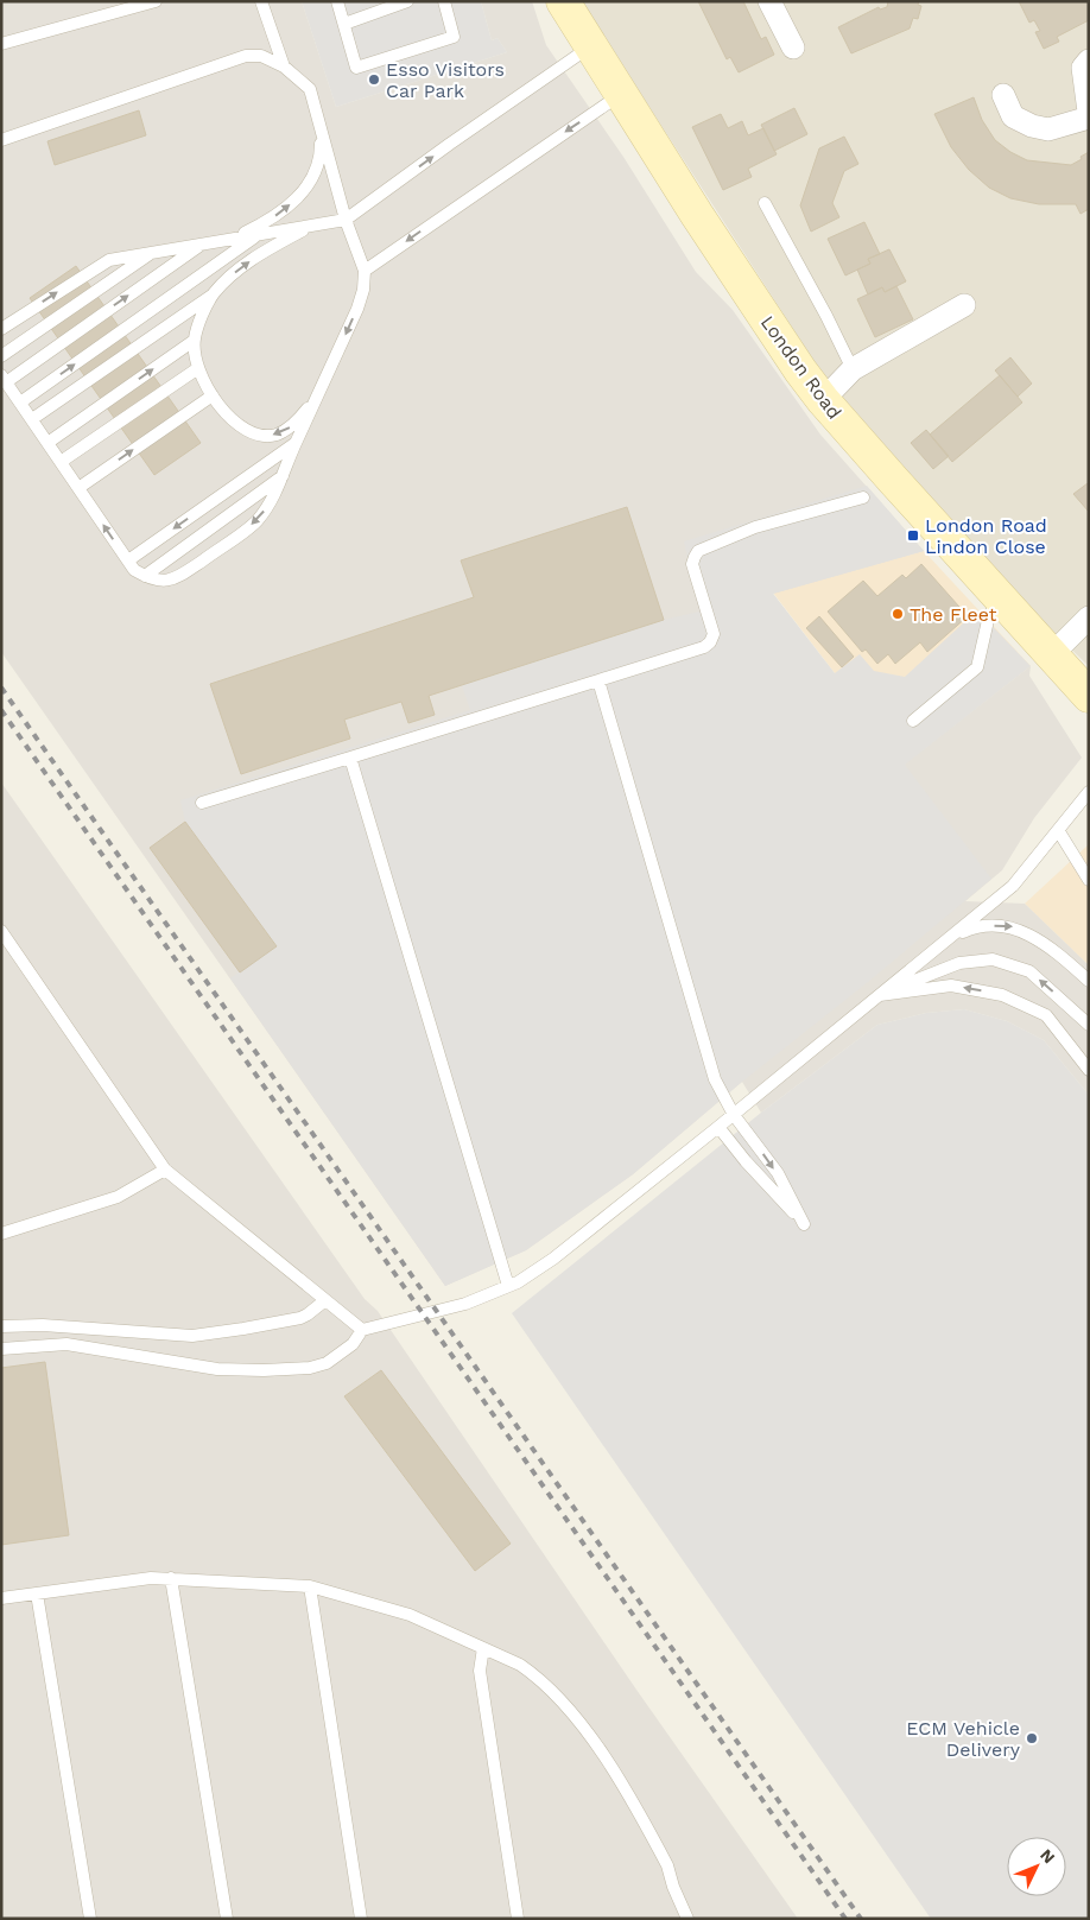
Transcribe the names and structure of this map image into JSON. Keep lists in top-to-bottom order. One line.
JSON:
{"streets":{"street":["London Road"]},"places":{"other":["Esso Visitors Car Park","The Fleet","ECM Vehicle Delivery"],"transit":["London Road Lindon Close"]},"north":"top right"}
